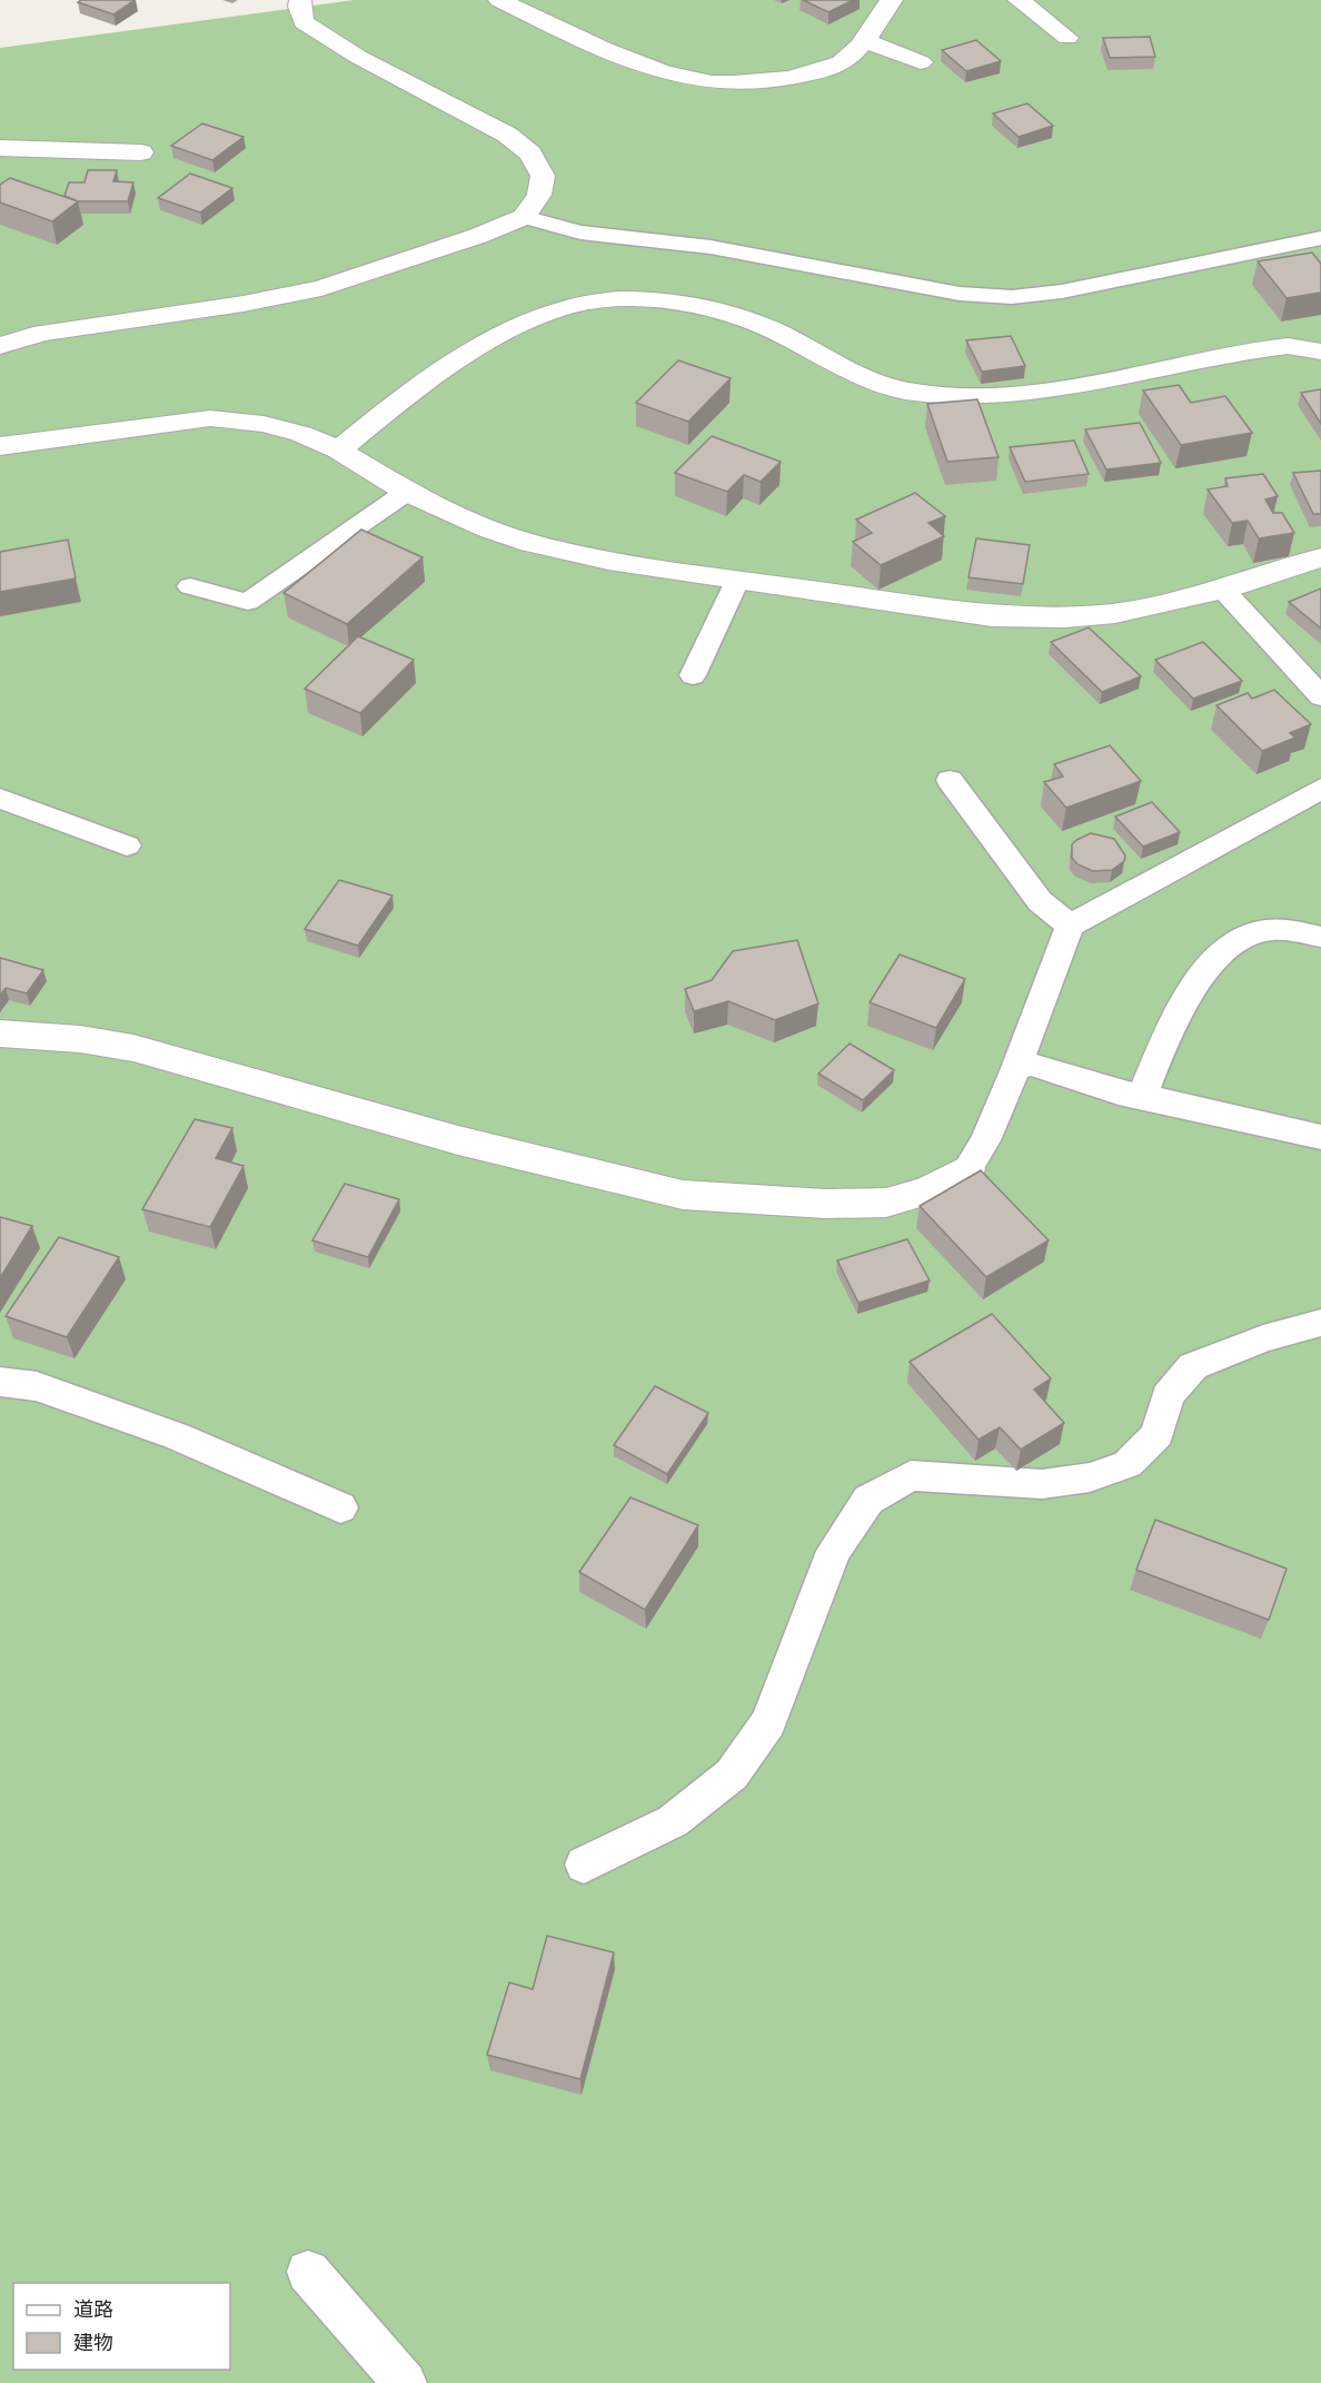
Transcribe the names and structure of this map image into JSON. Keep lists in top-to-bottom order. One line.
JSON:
{"legend":["道路","建物"]}
